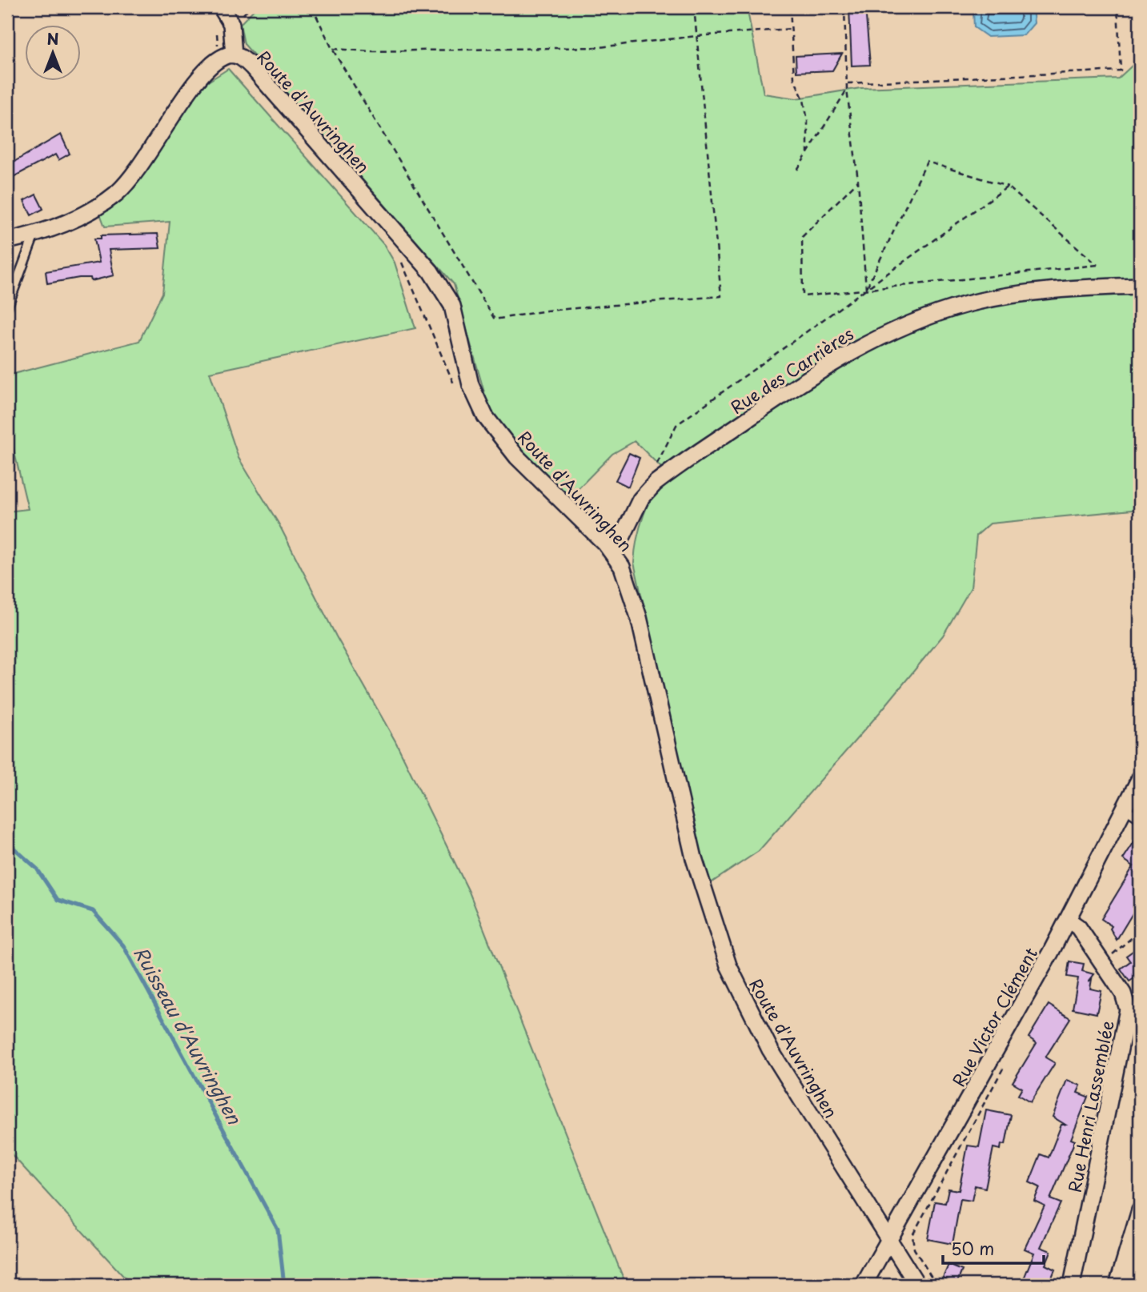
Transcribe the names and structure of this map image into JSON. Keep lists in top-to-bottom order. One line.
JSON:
{"streets":{"street":["Route d'Auvringhen","Rue des Carrières","Rue Victor Clément","Rue Henri Lassemblée"]},"crossings":[["Route d'Auvringhen","Rue des Carrières"],["Route d'Auvringhen","Rue Victor Clément"],["Rue Victor Clément","Rue Henri Lassemblée"]],"water":["Ruisseau d'Auvringhen"],"scale_bar":"50 m","north":"top"}
